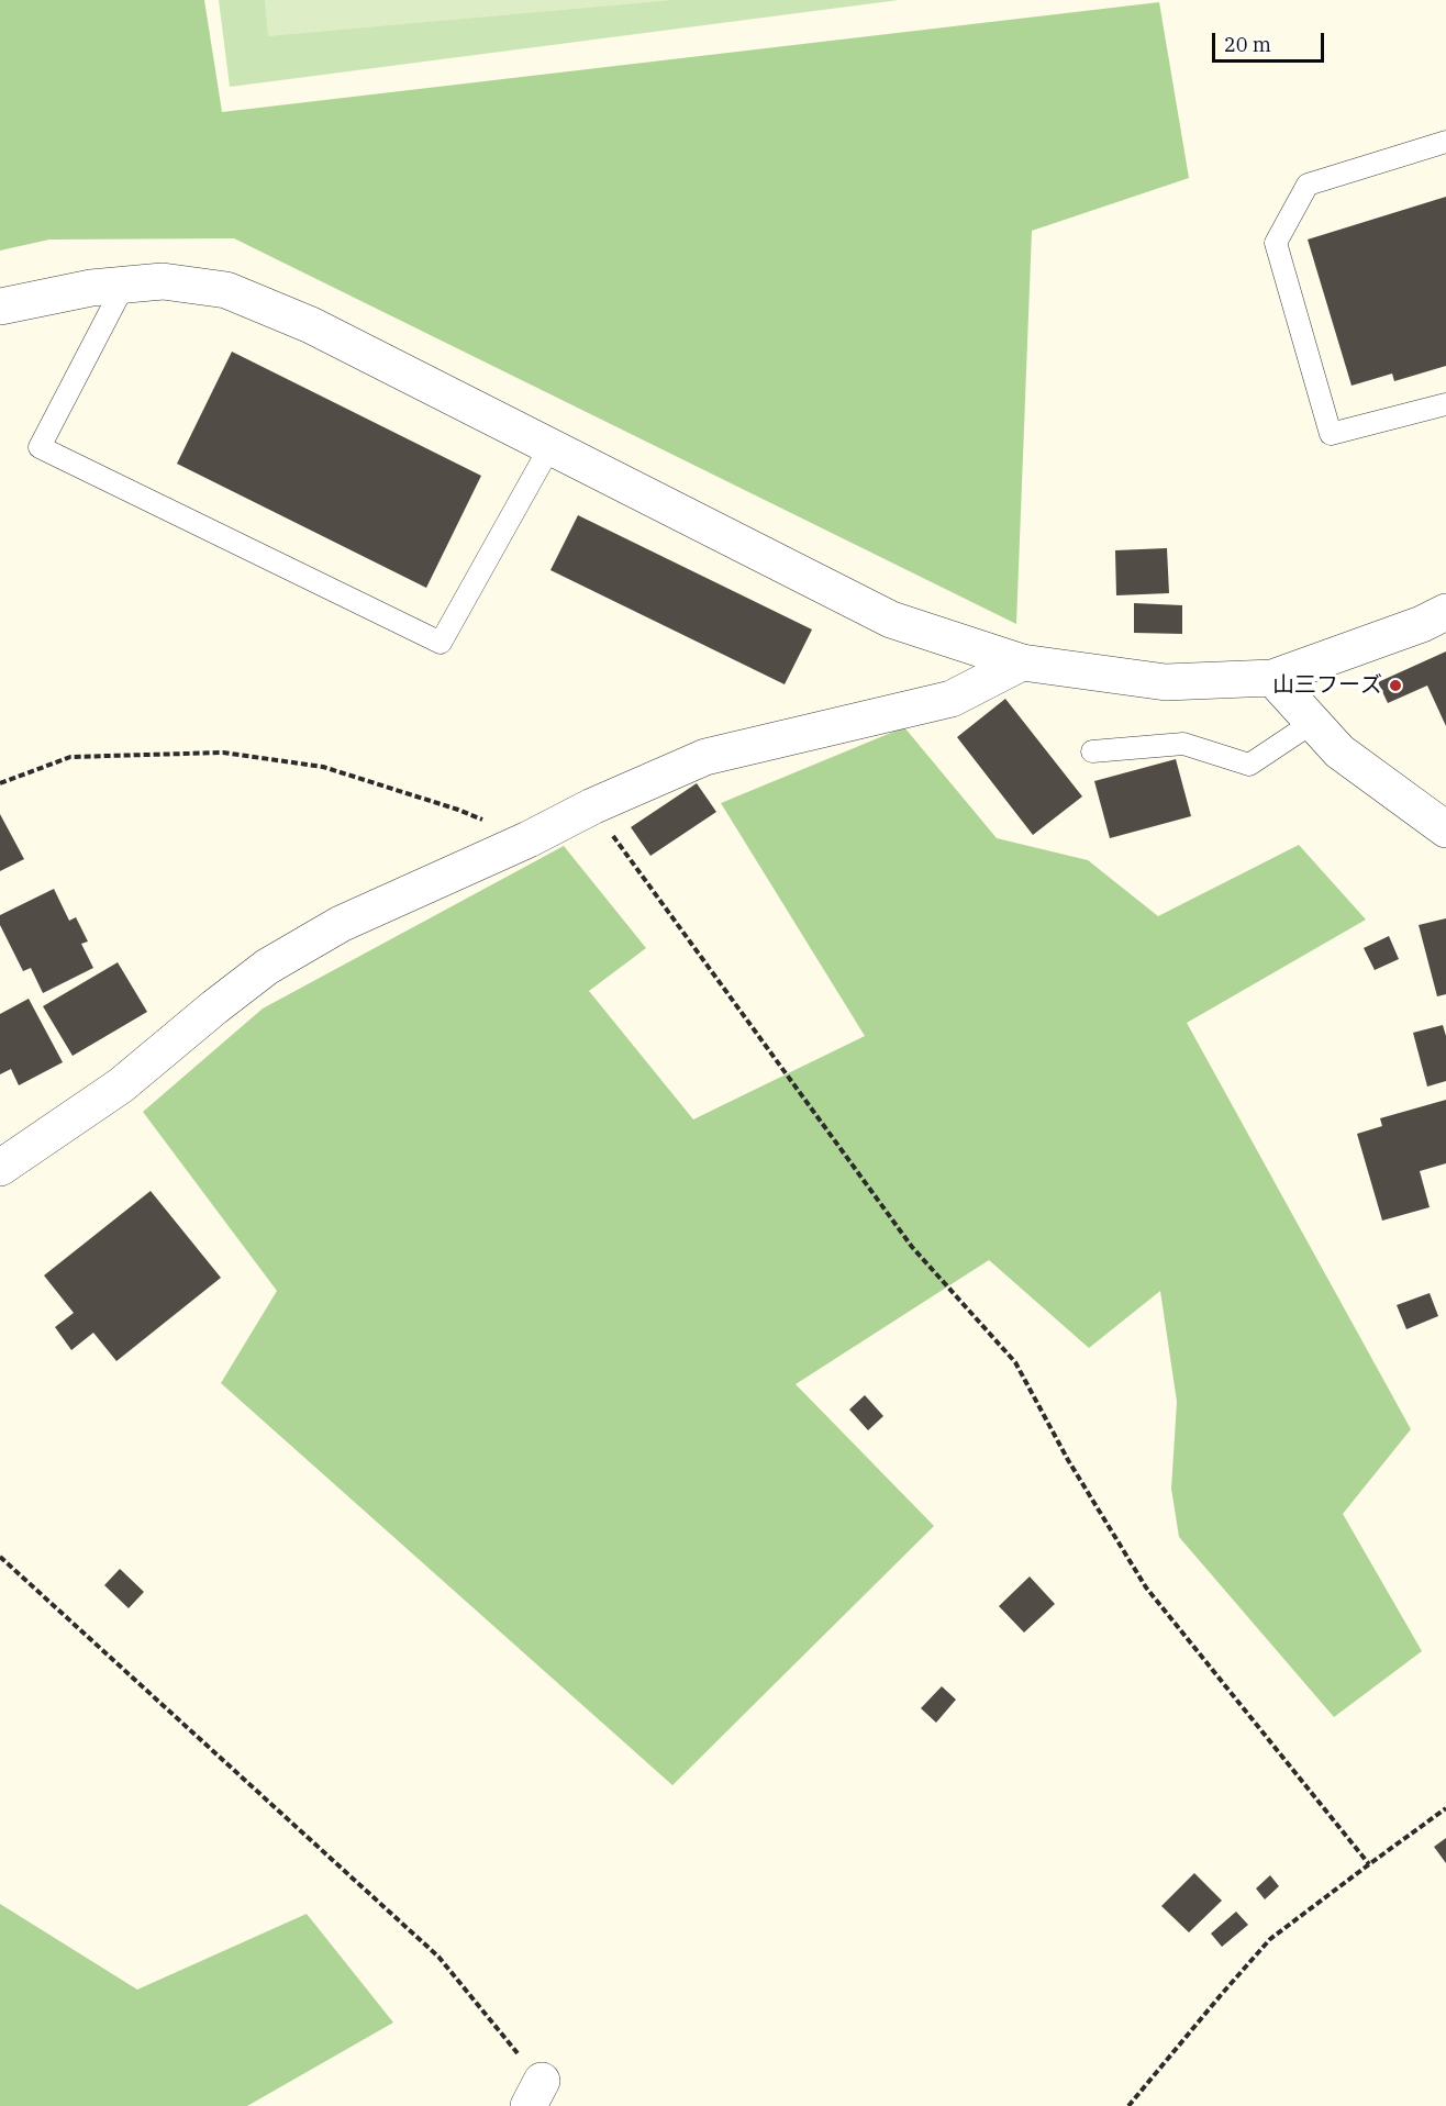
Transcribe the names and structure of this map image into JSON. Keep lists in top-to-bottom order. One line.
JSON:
{"places":["山三フーズ"],"scale_bar":"20 m"}
